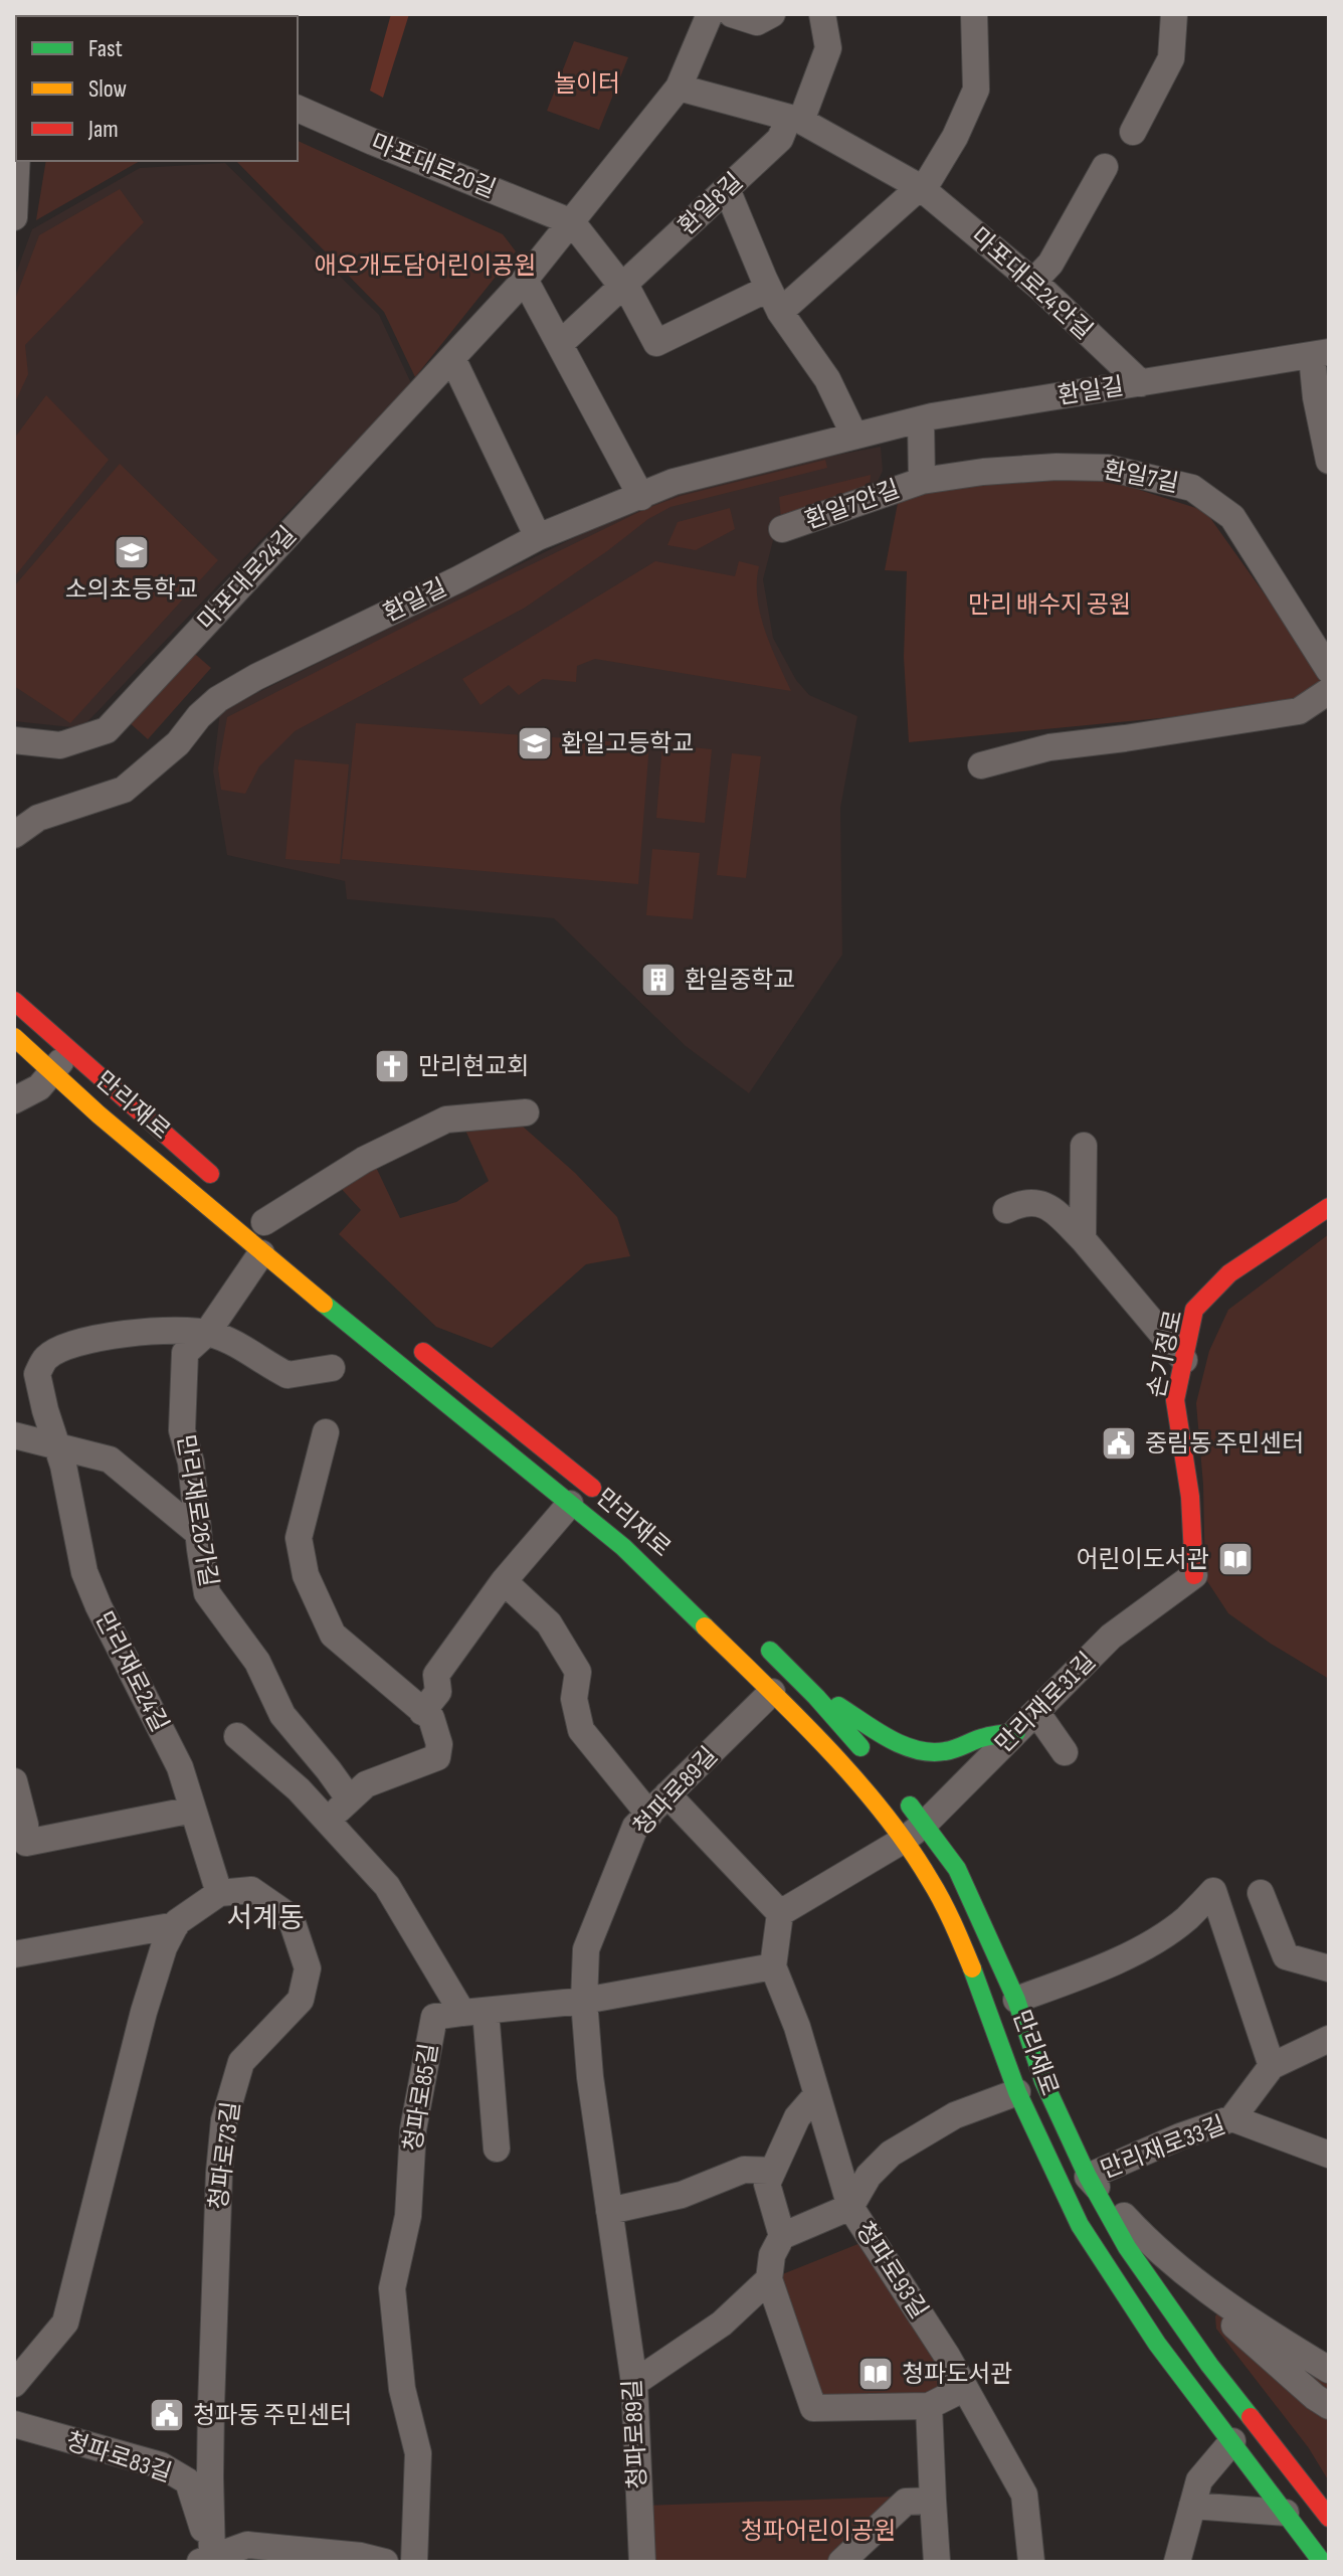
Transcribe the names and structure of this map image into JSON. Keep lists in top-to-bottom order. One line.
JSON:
{"streets":{"main road":["만리재로","손기정로"],"street":["마포대로20길","환일8길","마포대로24안길","환일길","환일7길","환일7안길","마포대로24길","만리재로26가길","만리재로24길","만리재로31길","청파로89길","청파로85길","만리재로33길","청파로73길","청파로93길","청파로83길"]},"crossings":[["마포대로20길","마포대로24길"],["환일8길","마포대로24안길"],["마포대로24안길","환일길"],["마포대로24안길","마포대로24길"],["환일7길","환일7안길"],["만리재로","만리재로31길"],["만리재로","청파로89길"],["만리재로","만리재로33길"],["손기정로","만리재로31길"],["만리재로26가길","만리재로24길"],["만리재로24길","청파로73길"],["청파로73길","청파로83길"]],"districts":["서계동"],"parks":["놀이터","애오개도담어린이공원","만리 배수지 공원","청파어린이공원"],"places":{"school or university":["소의초등학교","환일고등학교"],"building":["환일중학교"],"church":["만리현교회"],"public building":["중림동 주민센터","청파동 주민센터"],"library":["어린이도서관","청파도서관"]},"legend":["Fast","Slow","Jam"]}
